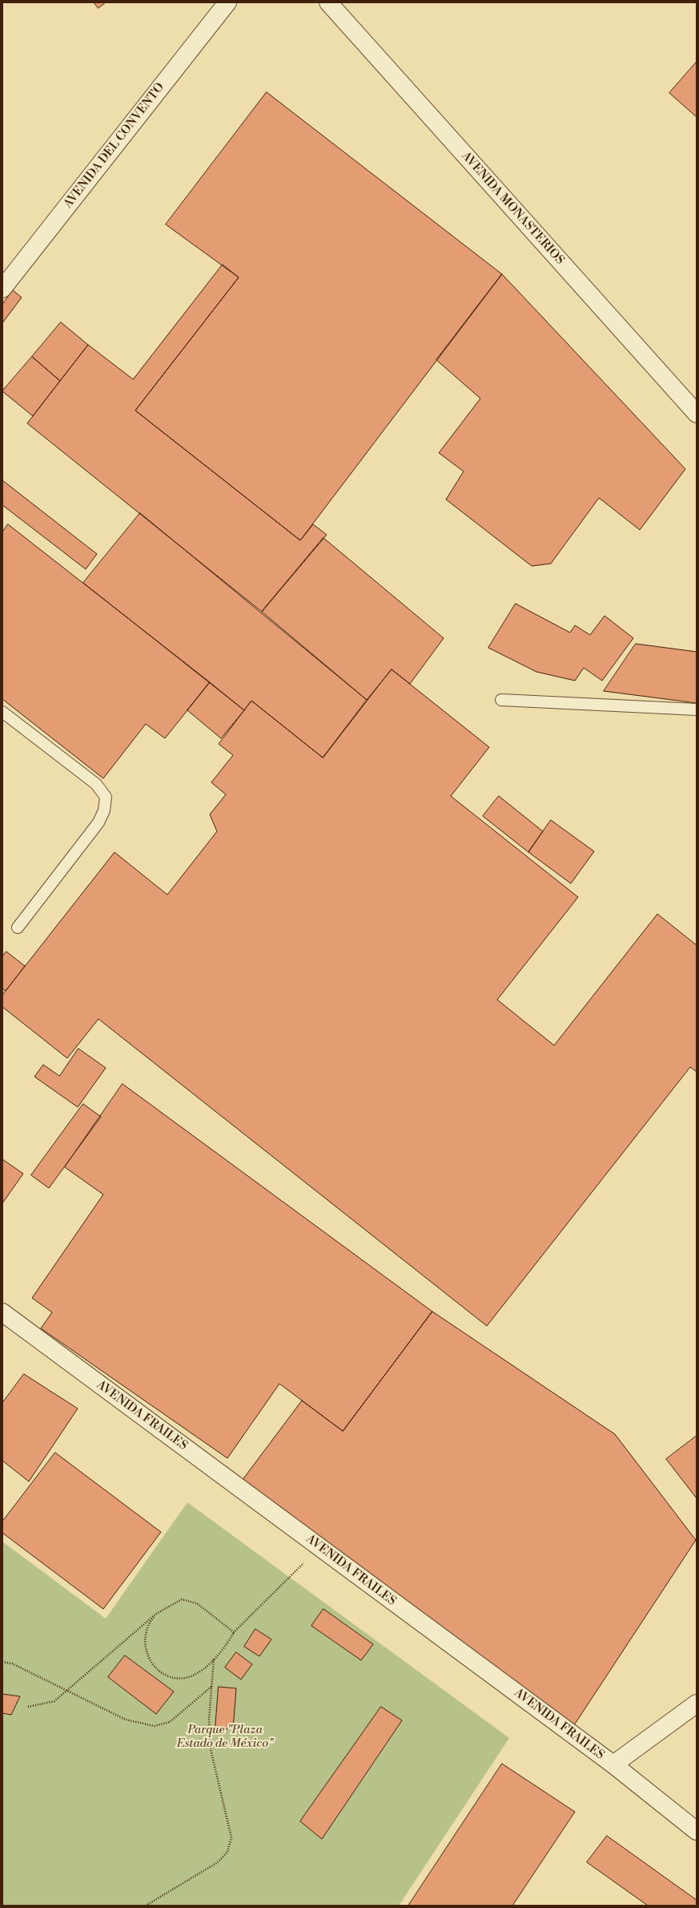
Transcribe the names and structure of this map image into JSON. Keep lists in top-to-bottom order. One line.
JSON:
{"streets":{"street":["AVENIDA DEL CONVENTO","AVENIDA MONASTERIOS","AVENIDA FRAILES"]},"parks":["Parque \"Plaza Estado de México\""]}
